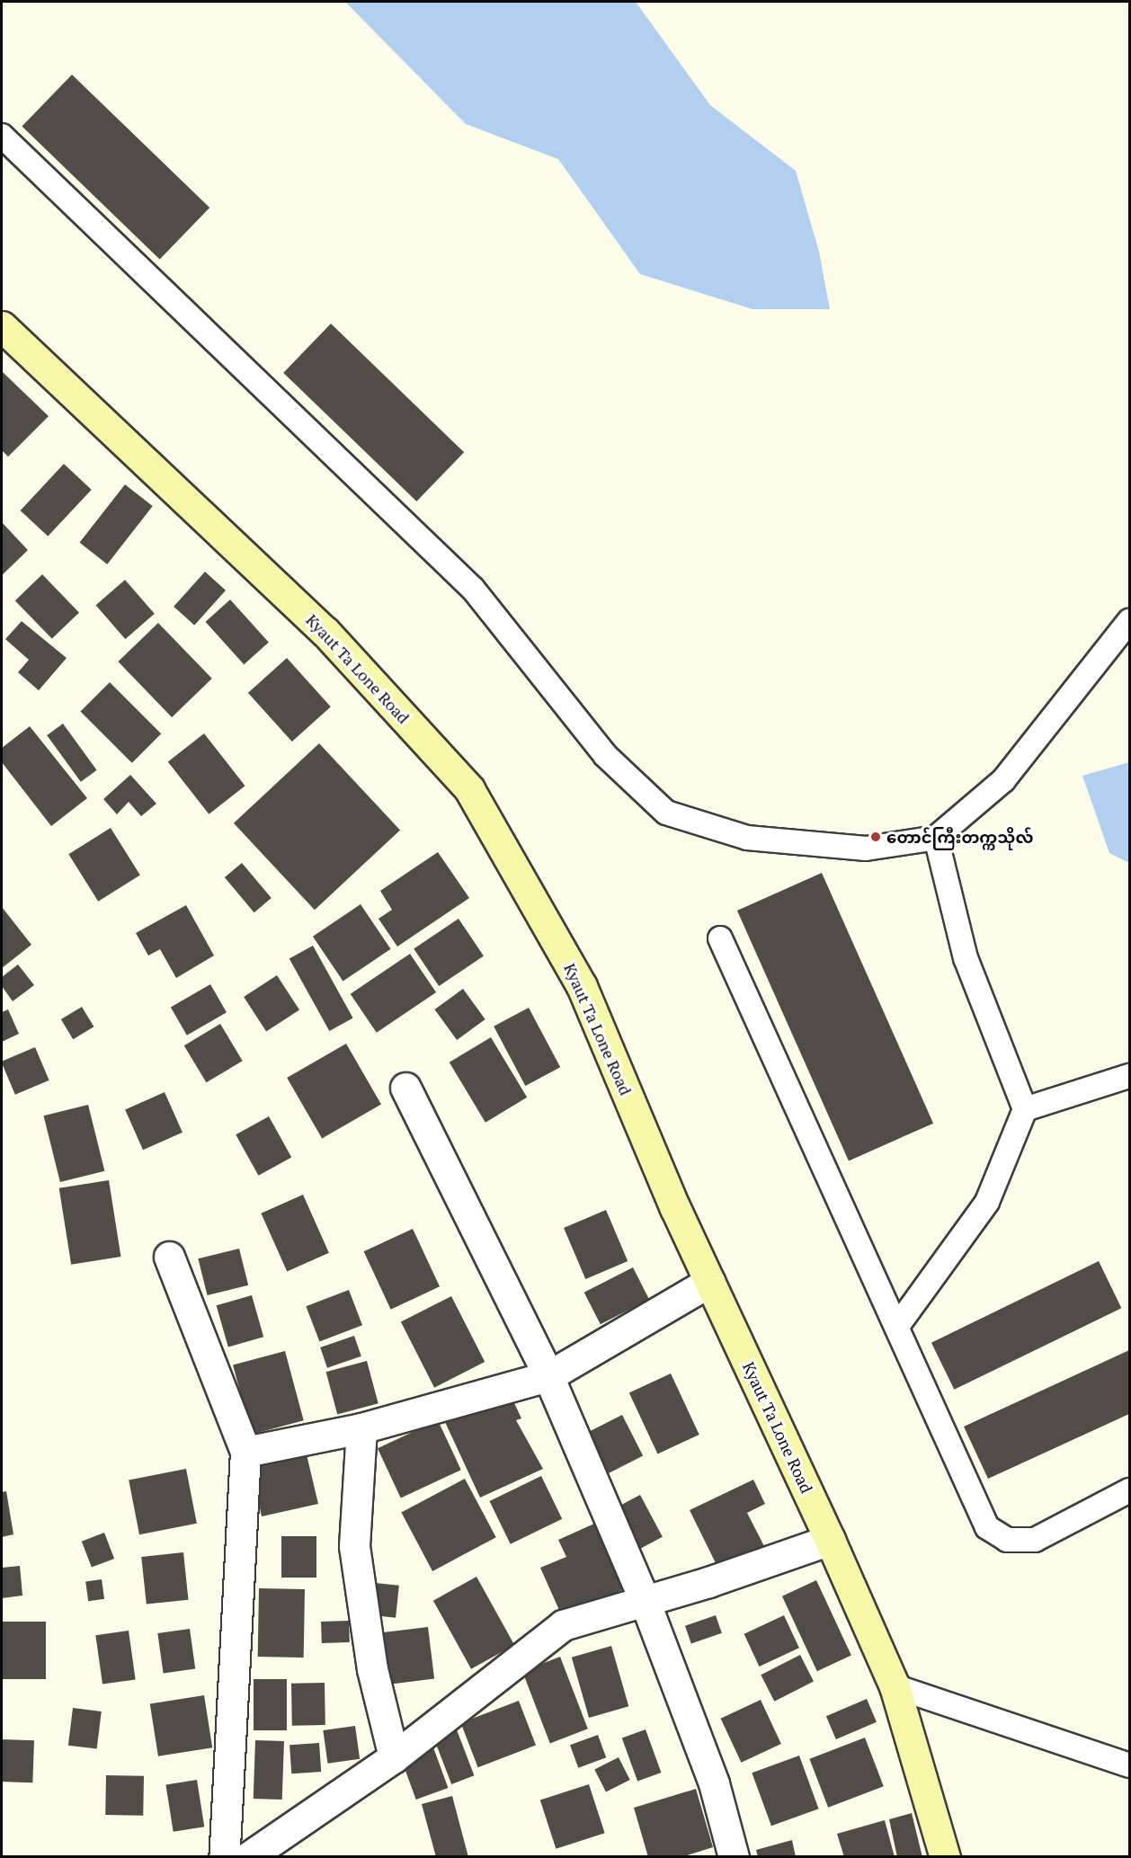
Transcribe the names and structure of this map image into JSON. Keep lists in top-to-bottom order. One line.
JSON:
{"streets":{"main road":["Kyaut Ta Lone Road"]},"places":["တောင်ကြီးတက္ကသိုလ်"]}
